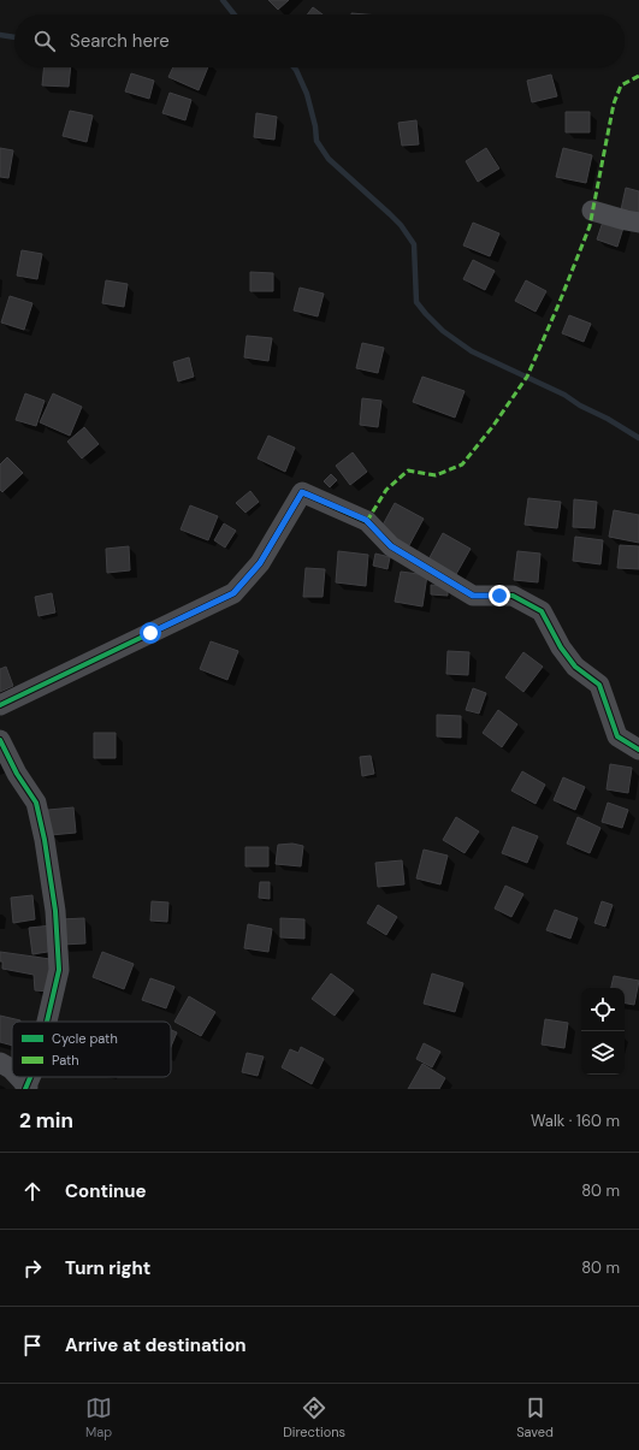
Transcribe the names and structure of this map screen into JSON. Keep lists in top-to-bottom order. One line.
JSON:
{"legend":["Cycle path","Path"],"page":{"search":"Search here","heading":["2 min","Walk · 160 m"],"list":[["Continue","80 m"],["Turn right","80 m"],"Arrive at destination"],"nav":["Map","Directions","Saved"]}}
